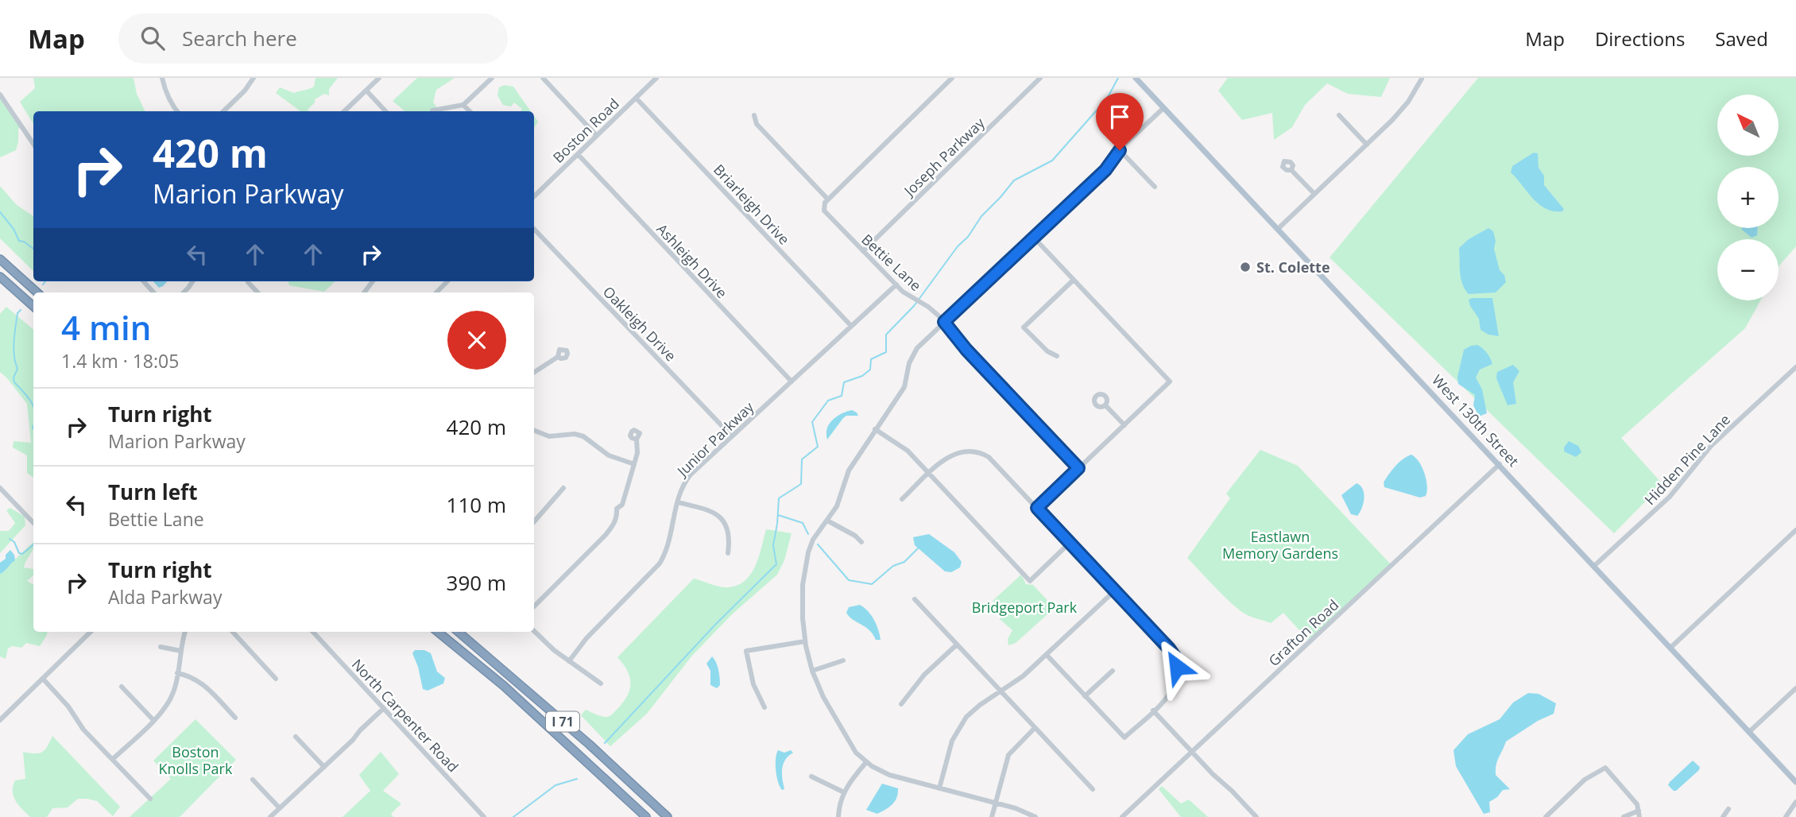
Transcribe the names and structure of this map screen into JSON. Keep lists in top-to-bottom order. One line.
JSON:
{"streets":{"highway":["I 71"],"main road":["West 130th Street"],"street":["Boston Road","Joseph Parkway","Briarleigh Drive","Ashleigh Drive","Bettie Lane","Oakleigh Drive","Junior Parkway","Hidden Pine Lane","Grafton Road","North Carpenter Road"]},"crossings":[["Boston Road","Briarleigh Drive"],["Boston Road","Ashleigh Drive"],["Joseph Parkway","Bettie Lane"],["Briarleigh Drive","Junior Parkway"],["Ashleigh Drive","Junior Parkway"],["Bettie Lane","Junior Parkway"],["Oakleigh Drive","Junior Parkway"],["West 130th Street","Hidden Pine Lane"],["West 130th Street","Grafton Road"]],"parks":["Eastlawn Memory Gardens","Bridgeport Park","Boston Knolls Park"],"places":["St. Colette"],"north":"top left","page":{"header":"Map","search":"Search here","nav":["Map","Directions","Saved"],"map_buttons":["+","−"],"turn":["420 m","Marion Parkway"],"heading":["4 min","1.4 km · 18:05"],"list":[{"name":"Turn right","note":"Marion Parkway","value":"420 m"},{"name":"Turn left","note":"Bettie Lane","value":"110 m"},{"name":"Turn right","note":"Alda Parkway","value":"390 m"}]}}
